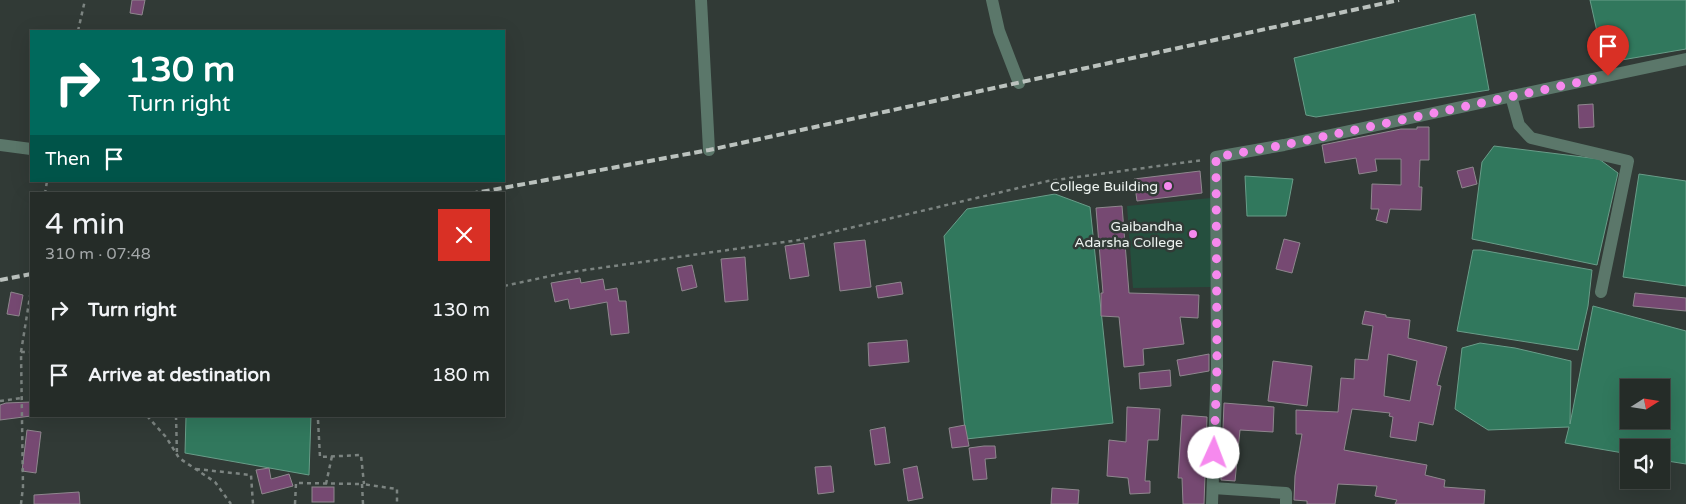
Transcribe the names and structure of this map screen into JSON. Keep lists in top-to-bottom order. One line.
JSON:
{"places":["College Building","Gaibandha Adarsha College"],"north":"right","page":{"turn":["130 m","Turn right"],"then":"Then","heading":["4 min","310 m · 07:48"],"list":[{"name":"Turn right","value":"130 m"},{"name":"Arrive at destination","value":"180 m"}]}}
